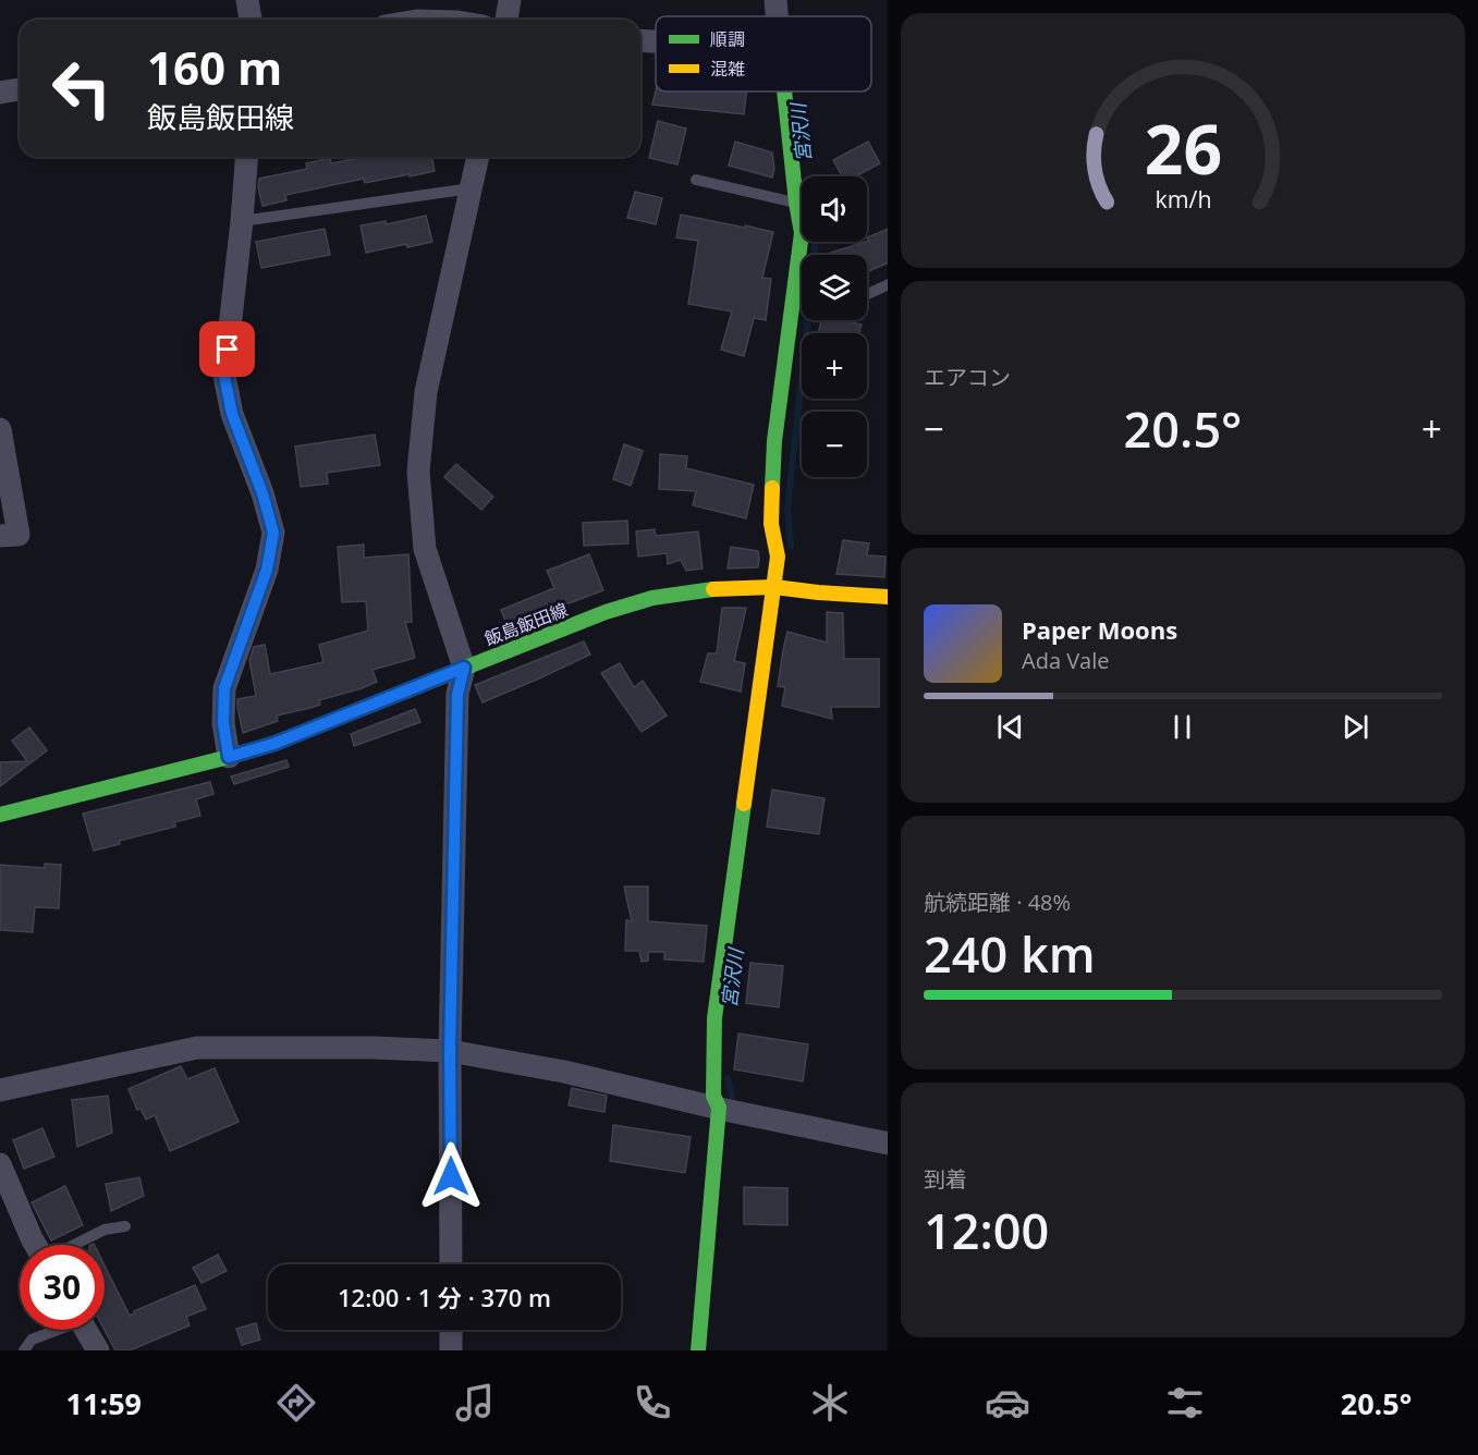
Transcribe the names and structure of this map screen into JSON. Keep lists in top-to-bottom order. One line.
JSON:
{"streets":{"street":["飯島飯田線"]},"water":["宮沢川"],"legend":["順調","混雑"],"page":{"turn":["160 m","飯島飯田線"],"map_buttons":["+","−"],"tile":["エアコン",["航続距離 · 48%","240 km"],["到着","12:00"]],"heat":["−","20.5°","+"],"song":["Paper Moons","Ada Vale"],"limit":"30","trip":"12:00 · 1 分 · 370 m","tabs":["11:59","20.5°"],"gauge":["26","km/h"]}}
